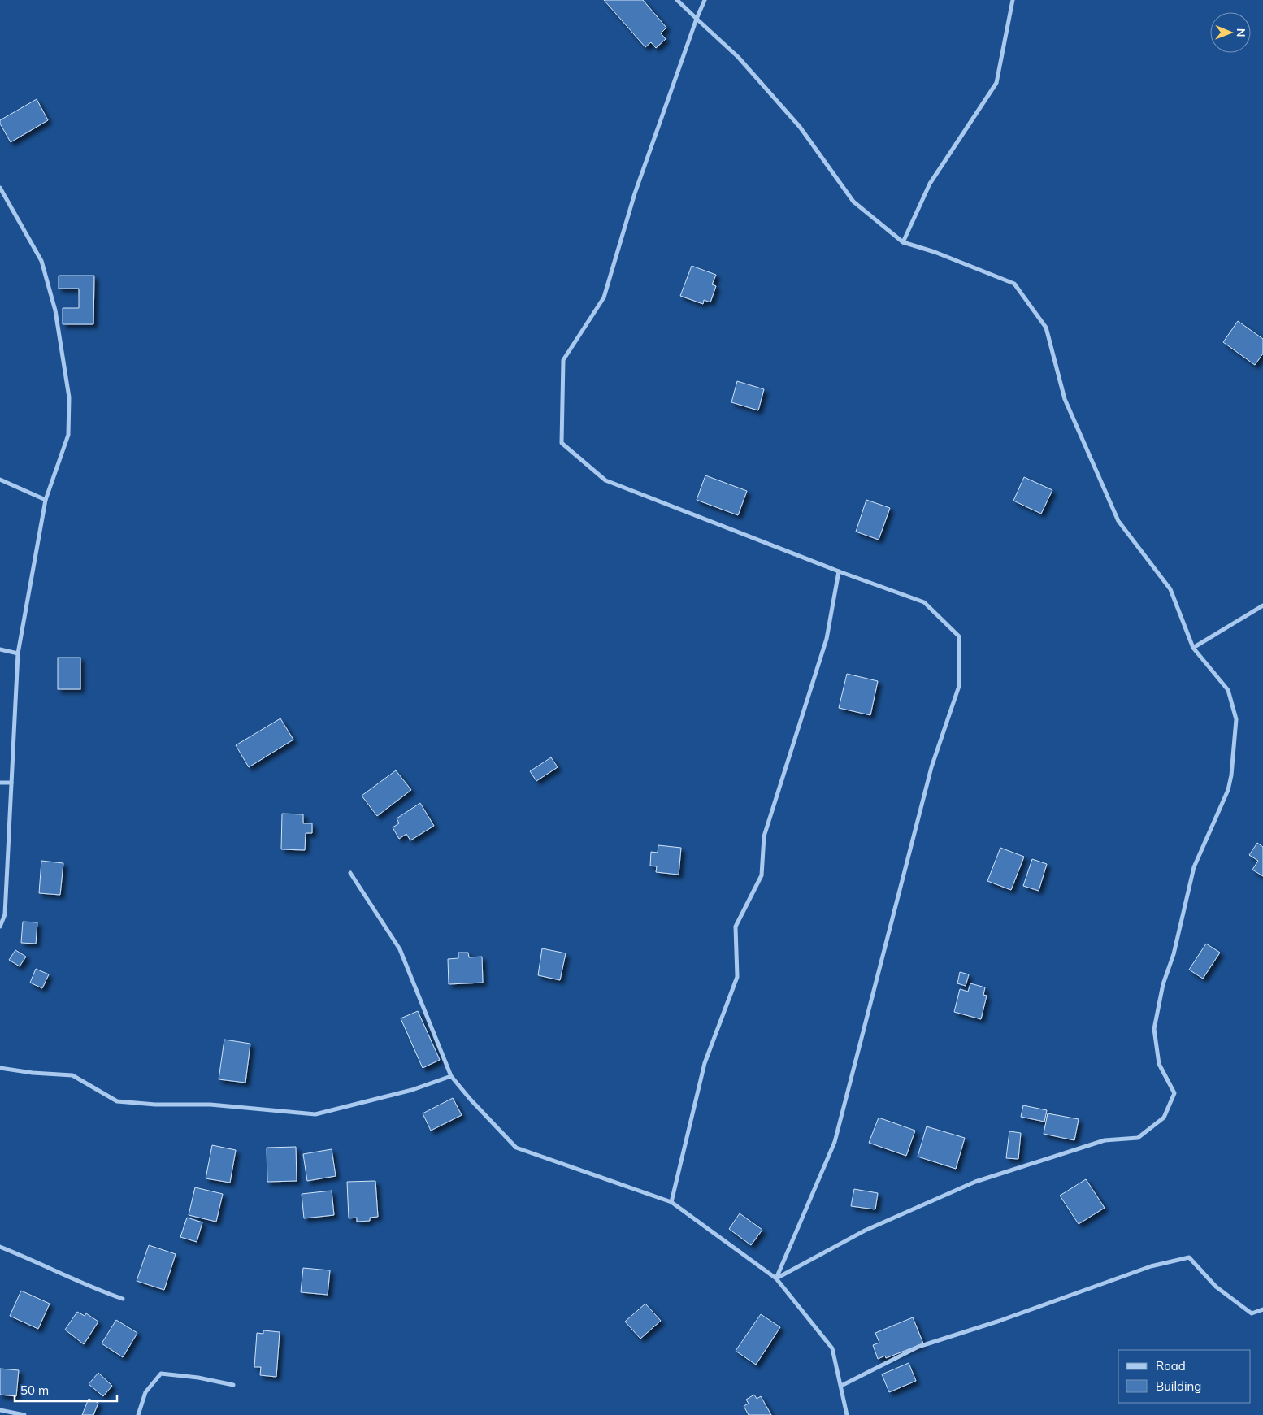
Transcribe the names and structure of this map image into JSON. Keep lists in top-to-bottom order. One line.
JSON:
{"legend":["Road","Building"],"scale_bar":"50 m","north":"right"}
